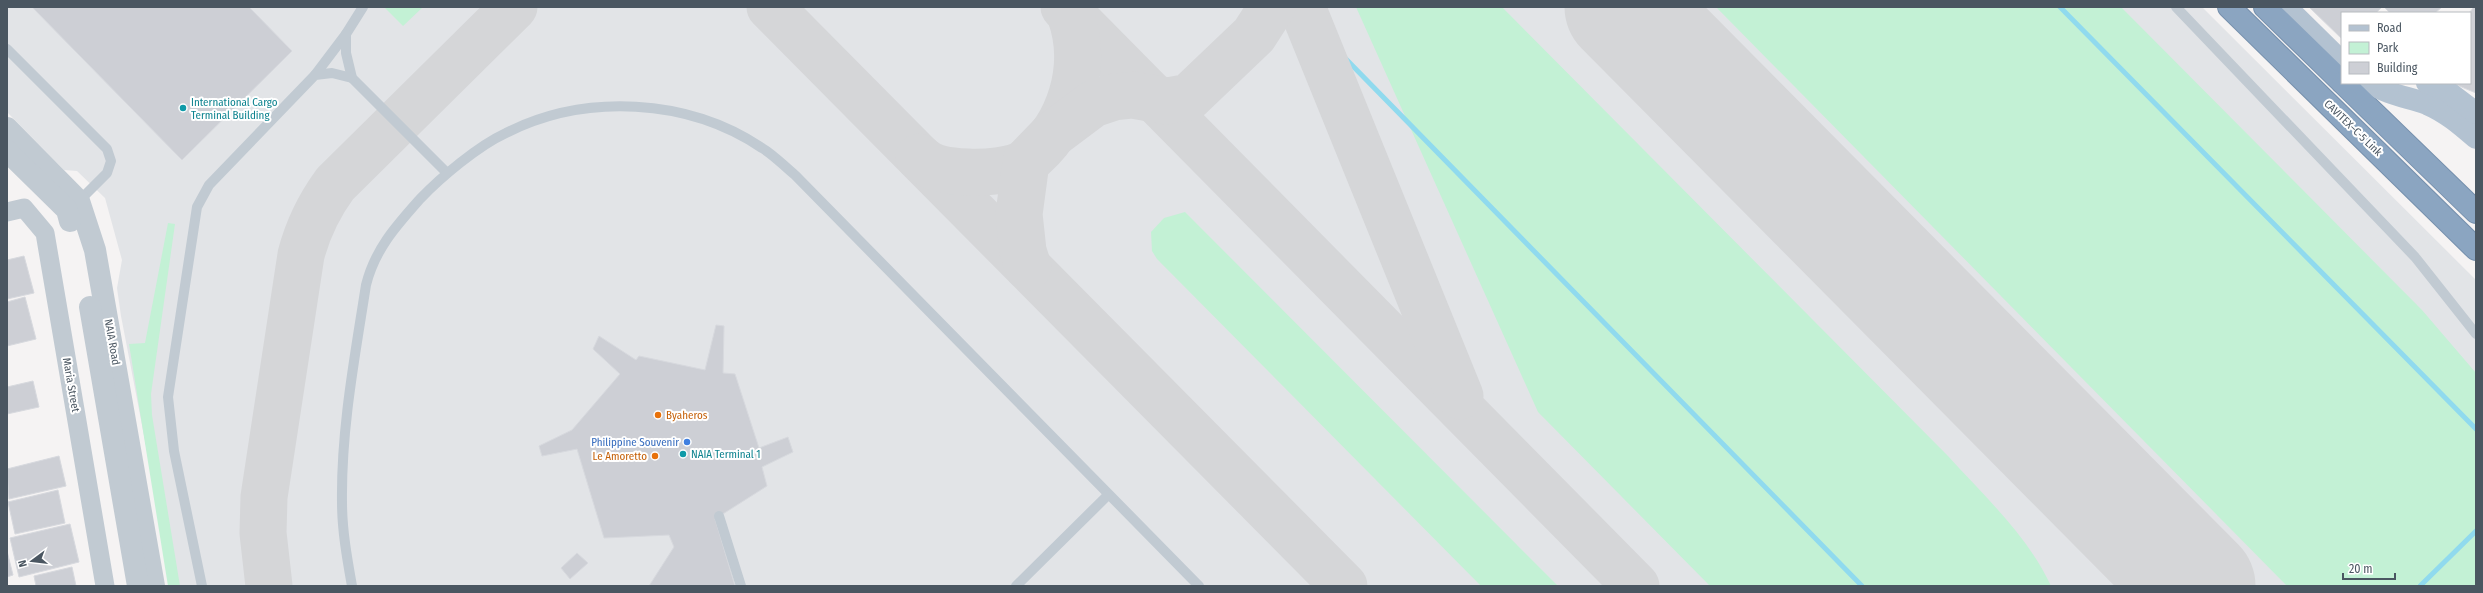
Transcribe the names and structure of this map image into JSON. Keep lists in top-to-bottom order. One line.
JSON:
{"streets":{"highway":["CAVITEX–C-5 Link"],"street":["NAIA Road","Maria Street"]},"places":["International Cargo Terminal Building","Byaheros","Philippine Souvenir","NAIA Terminal 1","Le Amoretto"],"legend":["Road","Park","Building"],"scale_bar":"20 m","north":"left"}
